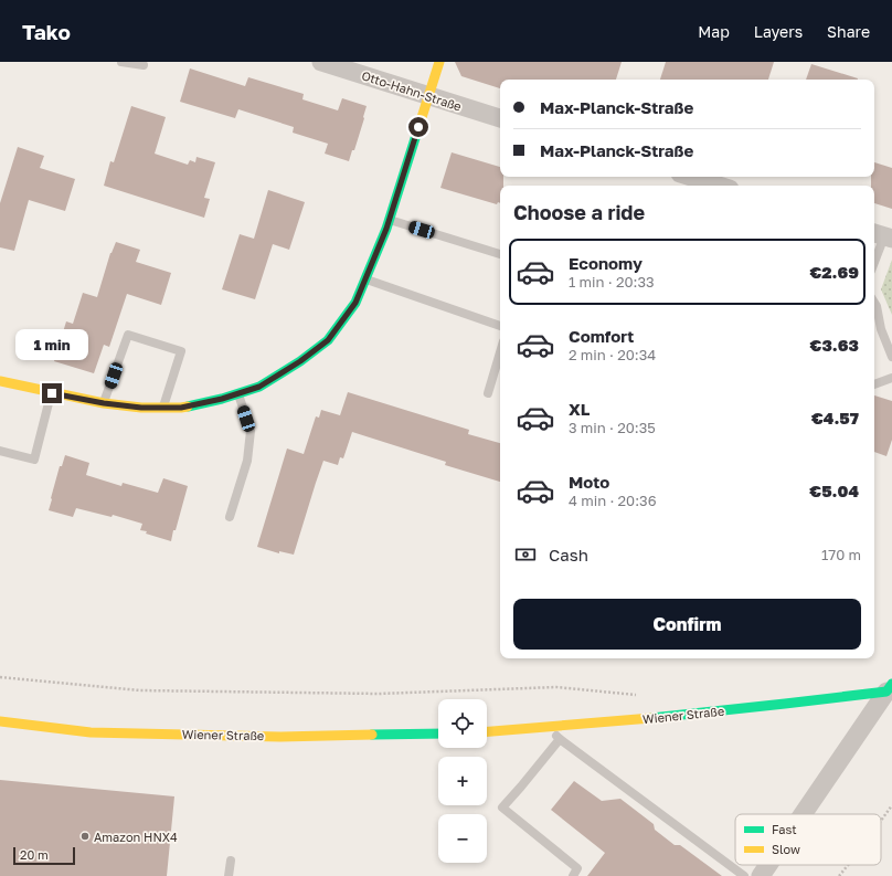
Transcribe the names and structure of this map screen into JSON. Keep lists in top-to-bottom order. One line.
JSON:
{"streets":{"street":["Otto-Hahn-Straße","Wiener Straße"]},"places":["Amazon HNX4"],"legend":["Fast","Slow"],"scale_bar":"20 m","page":{"header":"Tako","nav":["Map","Layers","Share"],"banner":["Max-Planck-Straße","Max-Planck-Straße"],"heading":"Choose a ride","list":[{"name":"Economy","note":"1 min · 20:33","value":"€2.69"},{"name":"Comfort","note":"2 min · 20:34","value":"€3.63"},{"name":"XL","note":"3 min · 20:35","value":"€4.57"},{"name":"Moto","note":"4 min · 20:36","value":"€5.04"}],"bubble":"1 min","pay":["Cash","170 m"],"buttons":"Confirm","map_buttons":["+","−"],"scale":"20 m"}}
